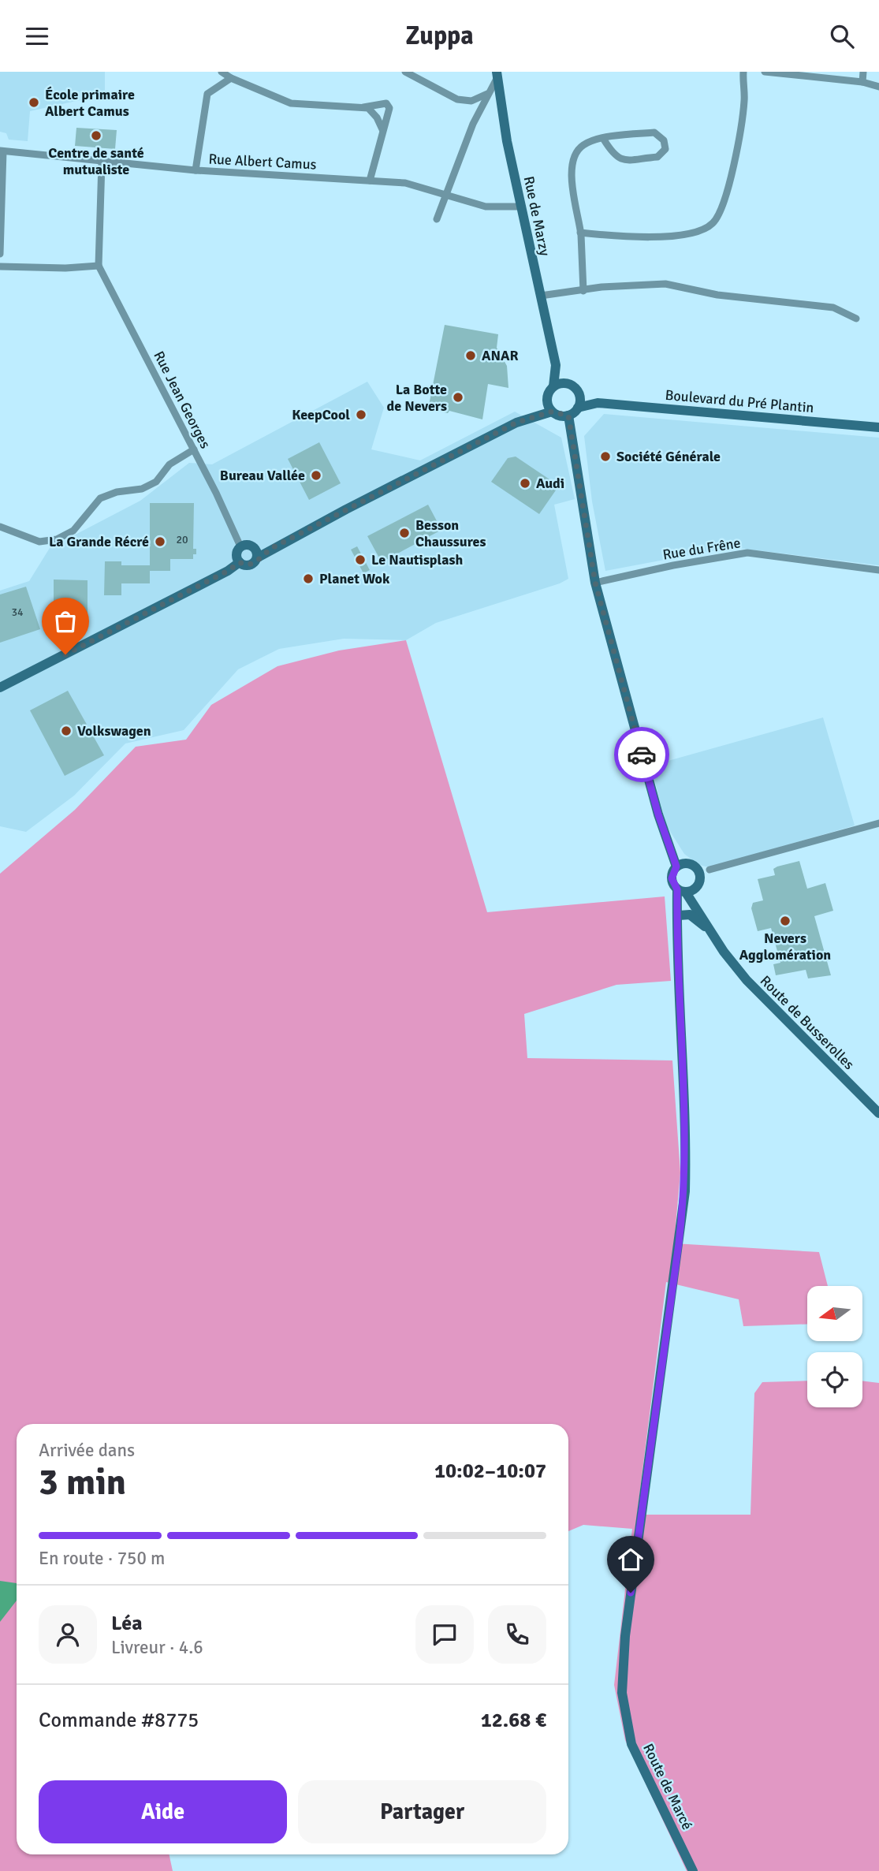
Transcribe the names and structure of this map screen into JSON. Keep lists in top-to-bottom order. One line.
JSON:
{"streets":{"main road":["Rue de Marzy","Boulevard du Pré Plantin","Route de Busserolles","Route de Marcé"],"street":["Rue Albert Camus","Rue Jean Georges","Rue du Frêne"]},"crossings":[["Rue Albert Camus","Rue de Marzy"],["Rue de Marzy","Boulevard du Pré Plantin"],["Route de Busserolles","Route de Marcé"]],"places":["École primaire Albert Camus","Centre de santé mutualiste","ANAR","La Botte de Nevers","KeepCool","Société Générale","Bureau Vallée","Audi","Besson Chaussures","La Grande Récré","Le Nautisplash","Planet Wok","Volkswagen","Nevers Agglomération"],"house_numbers":["20","34"],"north":"left","page":{"header":"Zuppa","heading":["3 min","Arrivée dans","10:02–10:07"],"panel":["Léa","Livreur · 4.6","Commande #8775","12.68 €"],"bar":"En route · 750 m","buttons":["Aide","Partager"]}}
